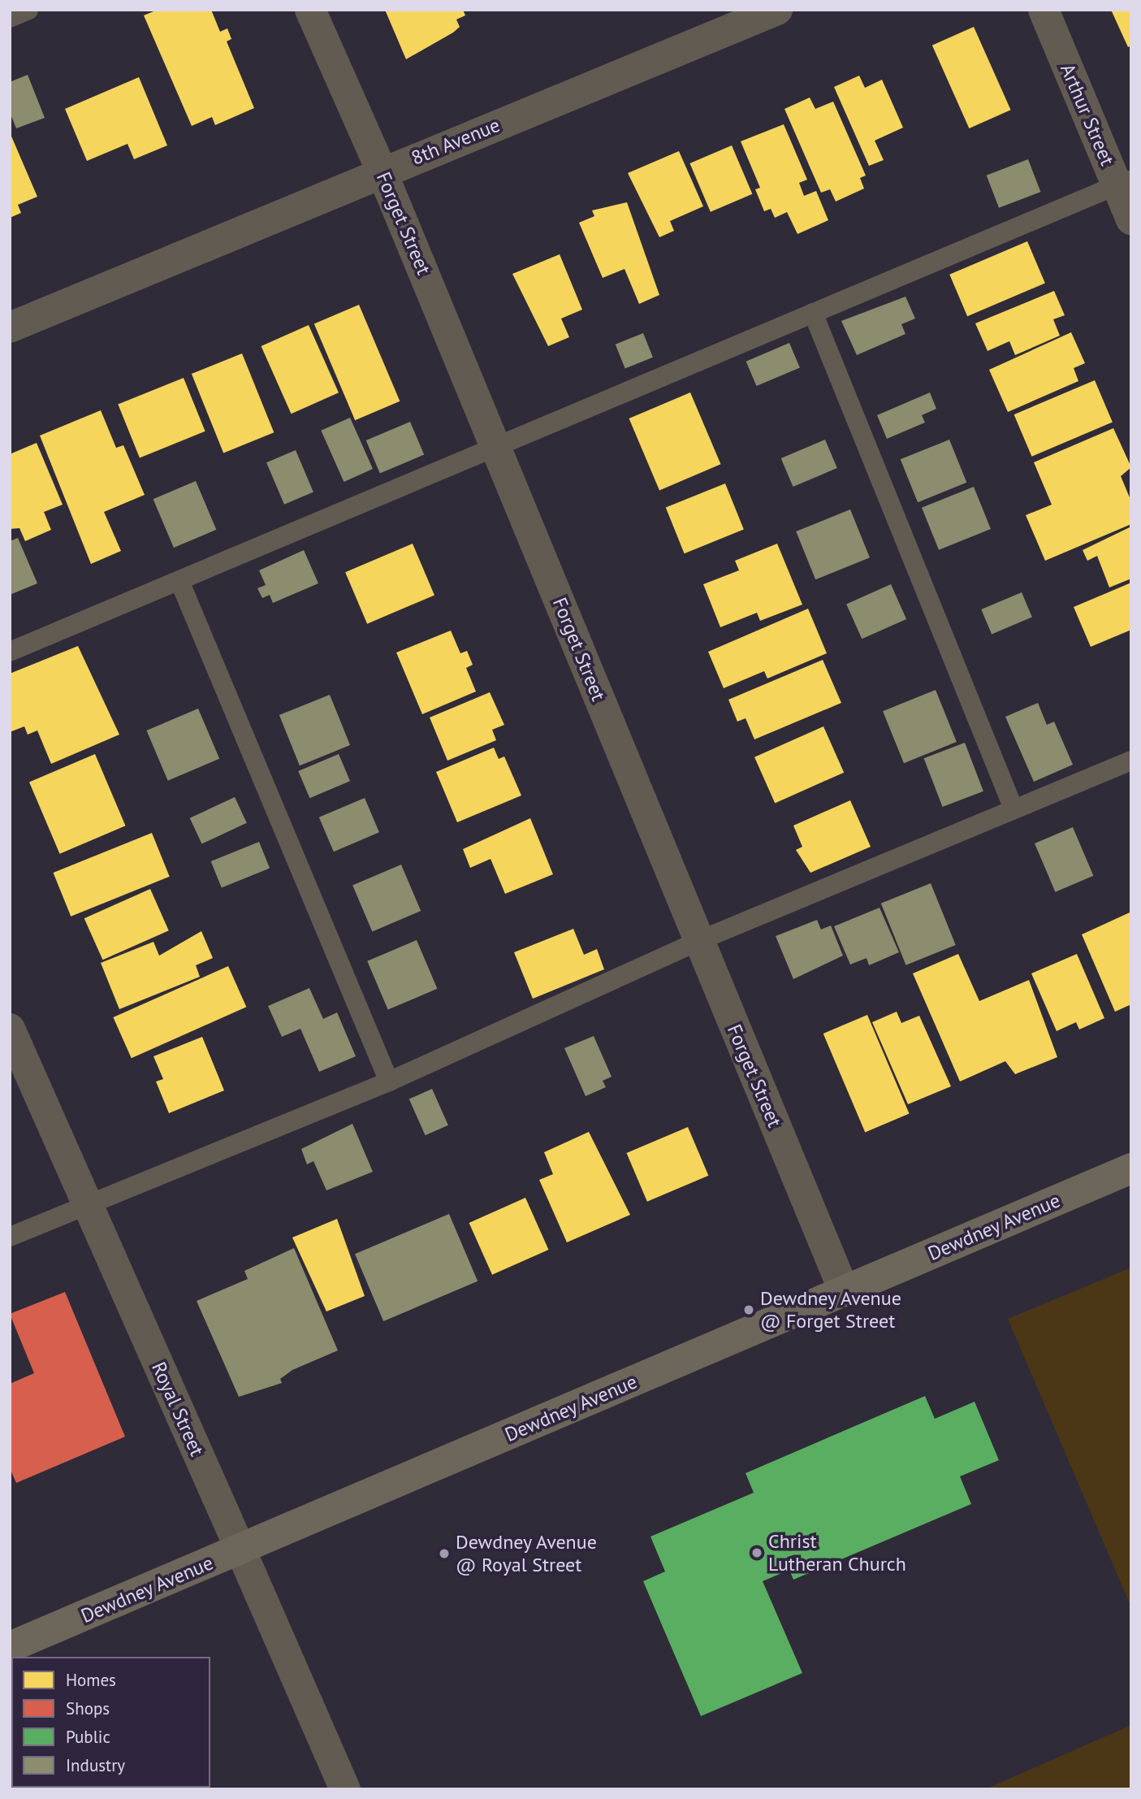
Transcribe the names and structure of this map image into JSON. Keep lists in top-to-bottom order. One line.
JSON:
{"streets":{"main road":["Dewdney Avenue"],"street":["Arthur Street","8th Avenue","Forget Street","Royal Street"]},"crossings":[["8th Avenue","Forget Street"],["Forget Street","Dewdney Avenue"],["Dewdney Avenue","Royal Street"]],"places":["Dewdney Avenue @ Forget Street","Christ Lutheran Church","Dewdney Avenue @ Royal Street"],"legend":["Homes","Shops","Public","Industry"]}
